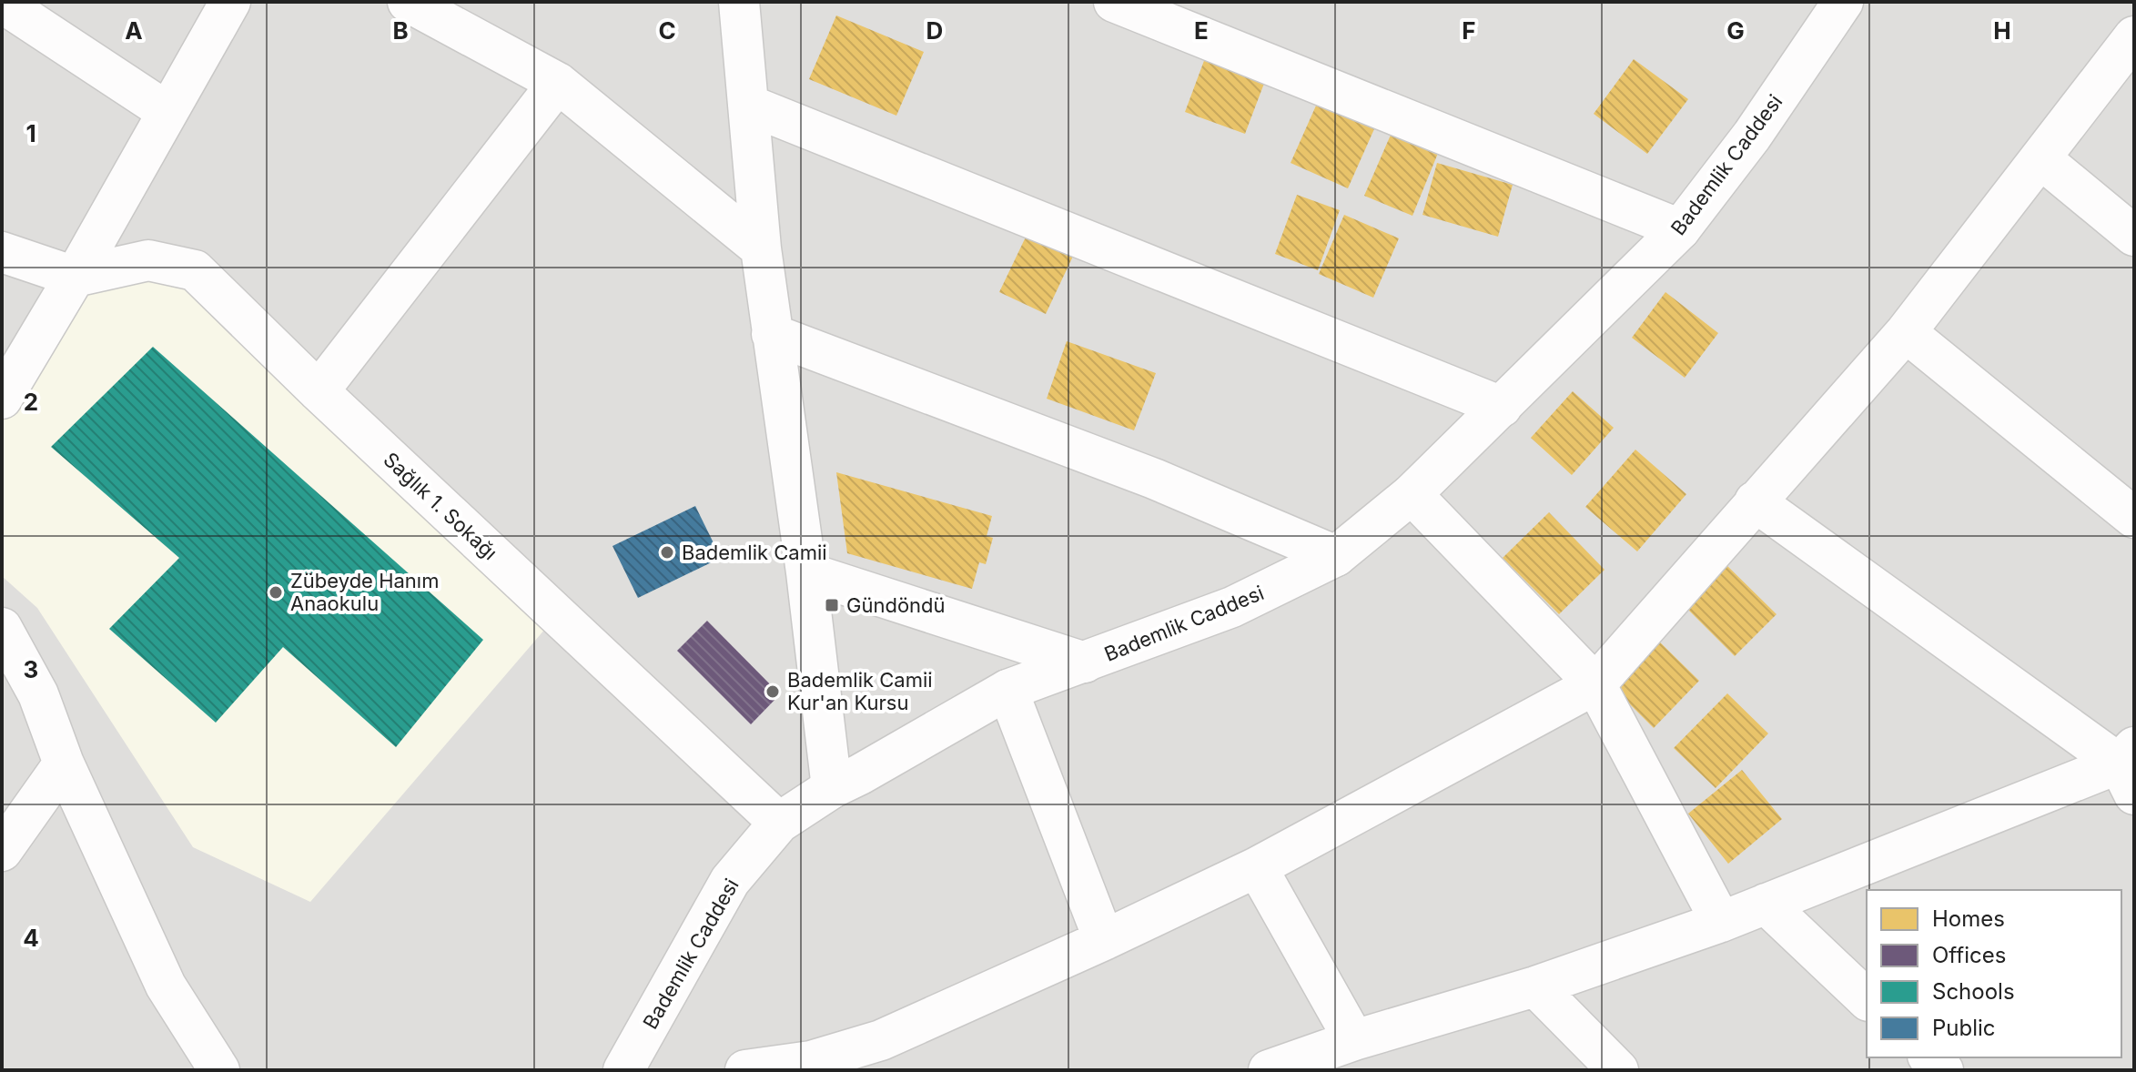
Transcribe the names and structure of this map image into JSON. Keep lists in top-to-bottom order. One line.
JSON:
{"streets":{"street":["Bademlik Caddesi","Sağlık 1. Sokağı"]},"crossings":[["Bademlik Caddesi","Sağlık 1. Sokağı"]],"places":{"other":["Bademlik Camii","Zübeyde Hanım Anaokulu","Bademlik Camii Kur'an Kursu"],"transit":["Gündöndü"]},"legend":["Homes","Offices","Schools","Public"],"grid":{"columns":["A","B","C","D","E","F","G","H"],"rows":["1","2","3","4"]}}
